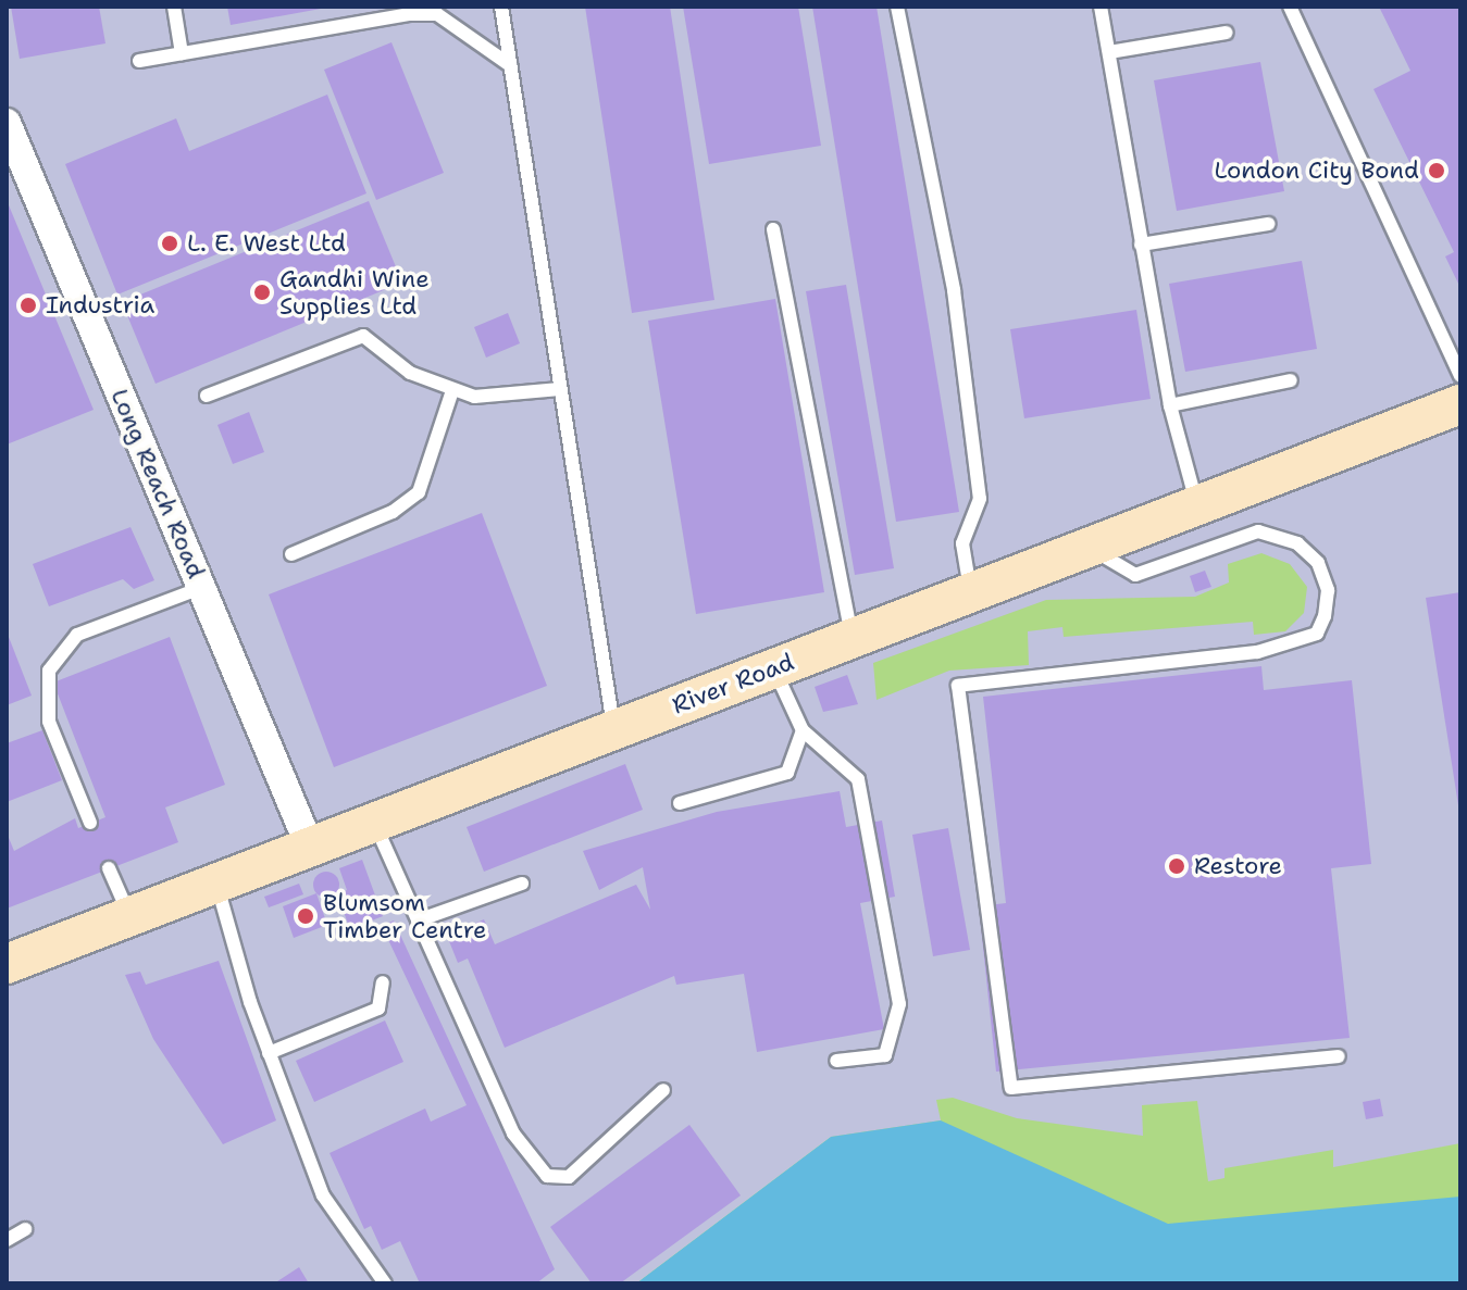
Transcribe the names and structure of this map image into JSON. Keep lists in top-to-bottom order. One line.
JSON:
{"streets":{"street":["Long Reach Road","River Road"]},"crossings":[["Long Reach Road","River Road"]],"places":["London City Bond","L. E. West Ltd","Gandhi Wine Supplies Ltd","Industria","Restore","Blumsom Timber Centre"]}
